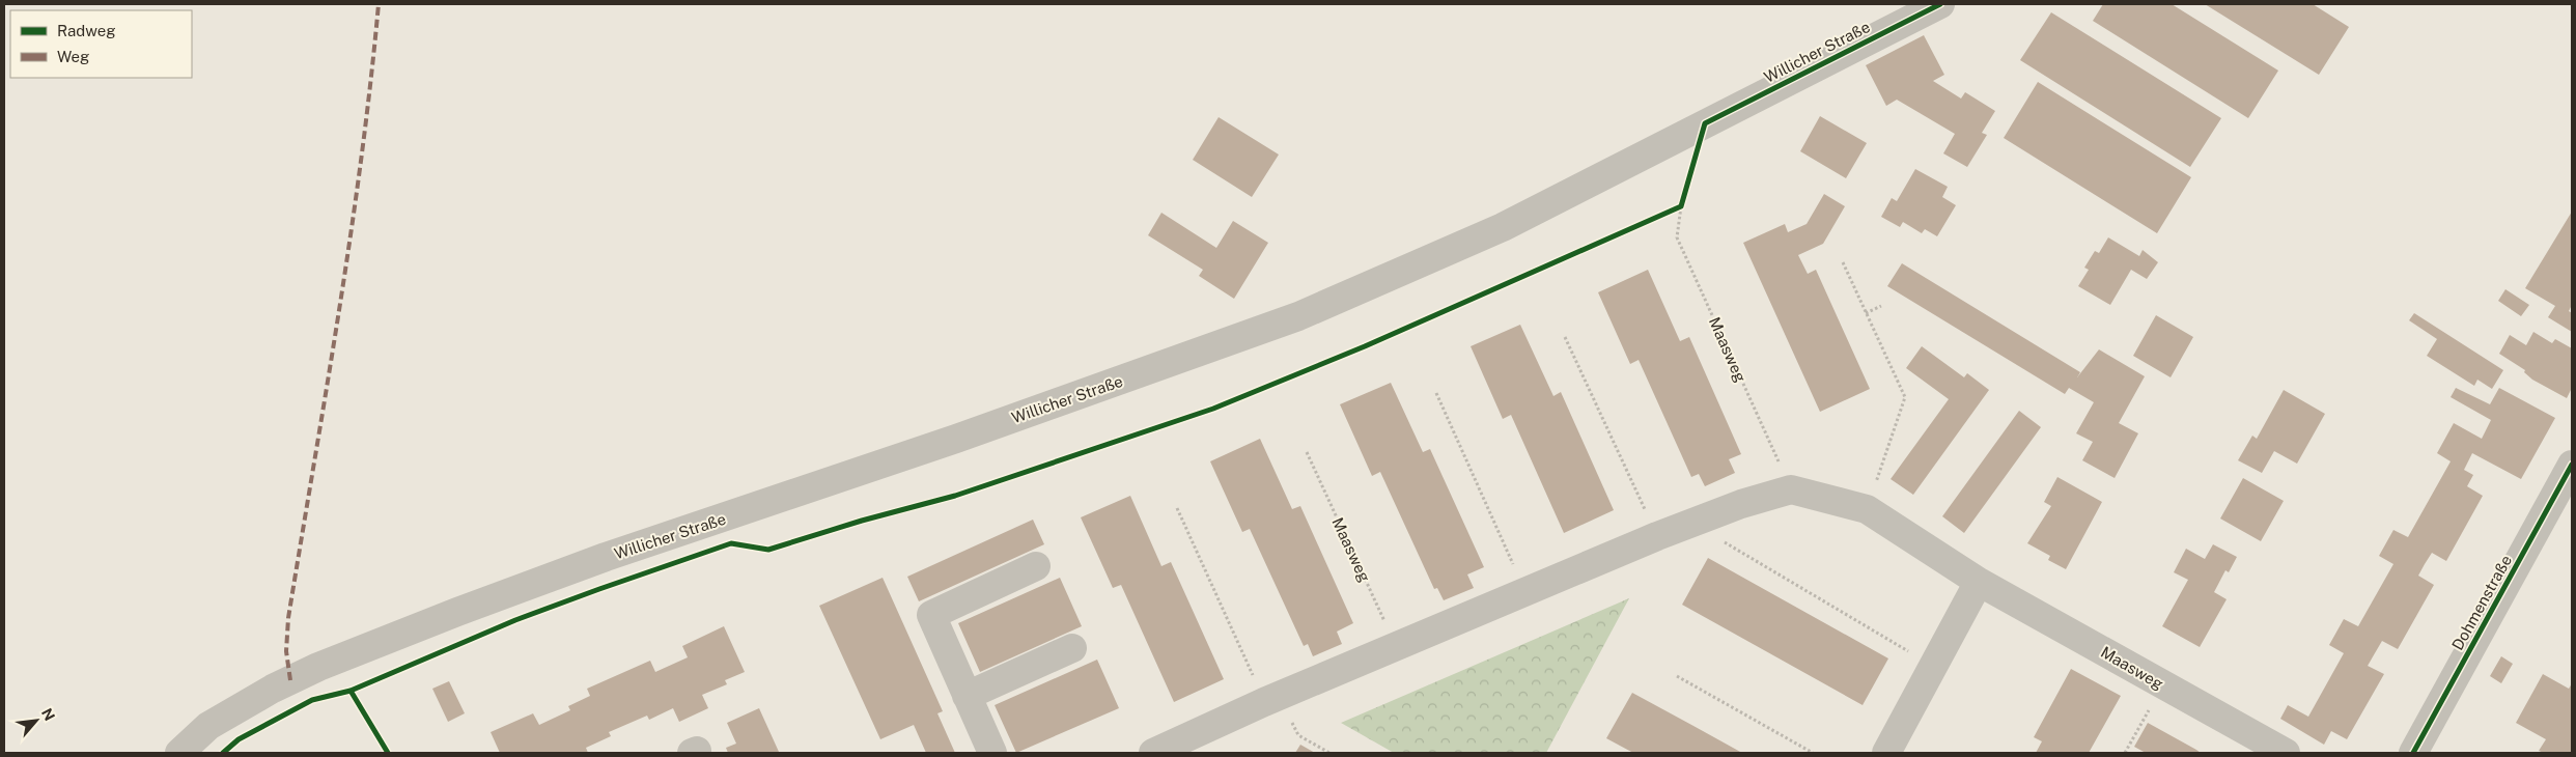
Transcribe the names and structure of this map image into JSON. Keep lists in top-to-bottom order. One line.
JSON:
{"streets":{"street":["Willicher Straße","Maasweg","Dohmenstraße"]},"legend":["Radweg","Weg"],"north":"top right"}
